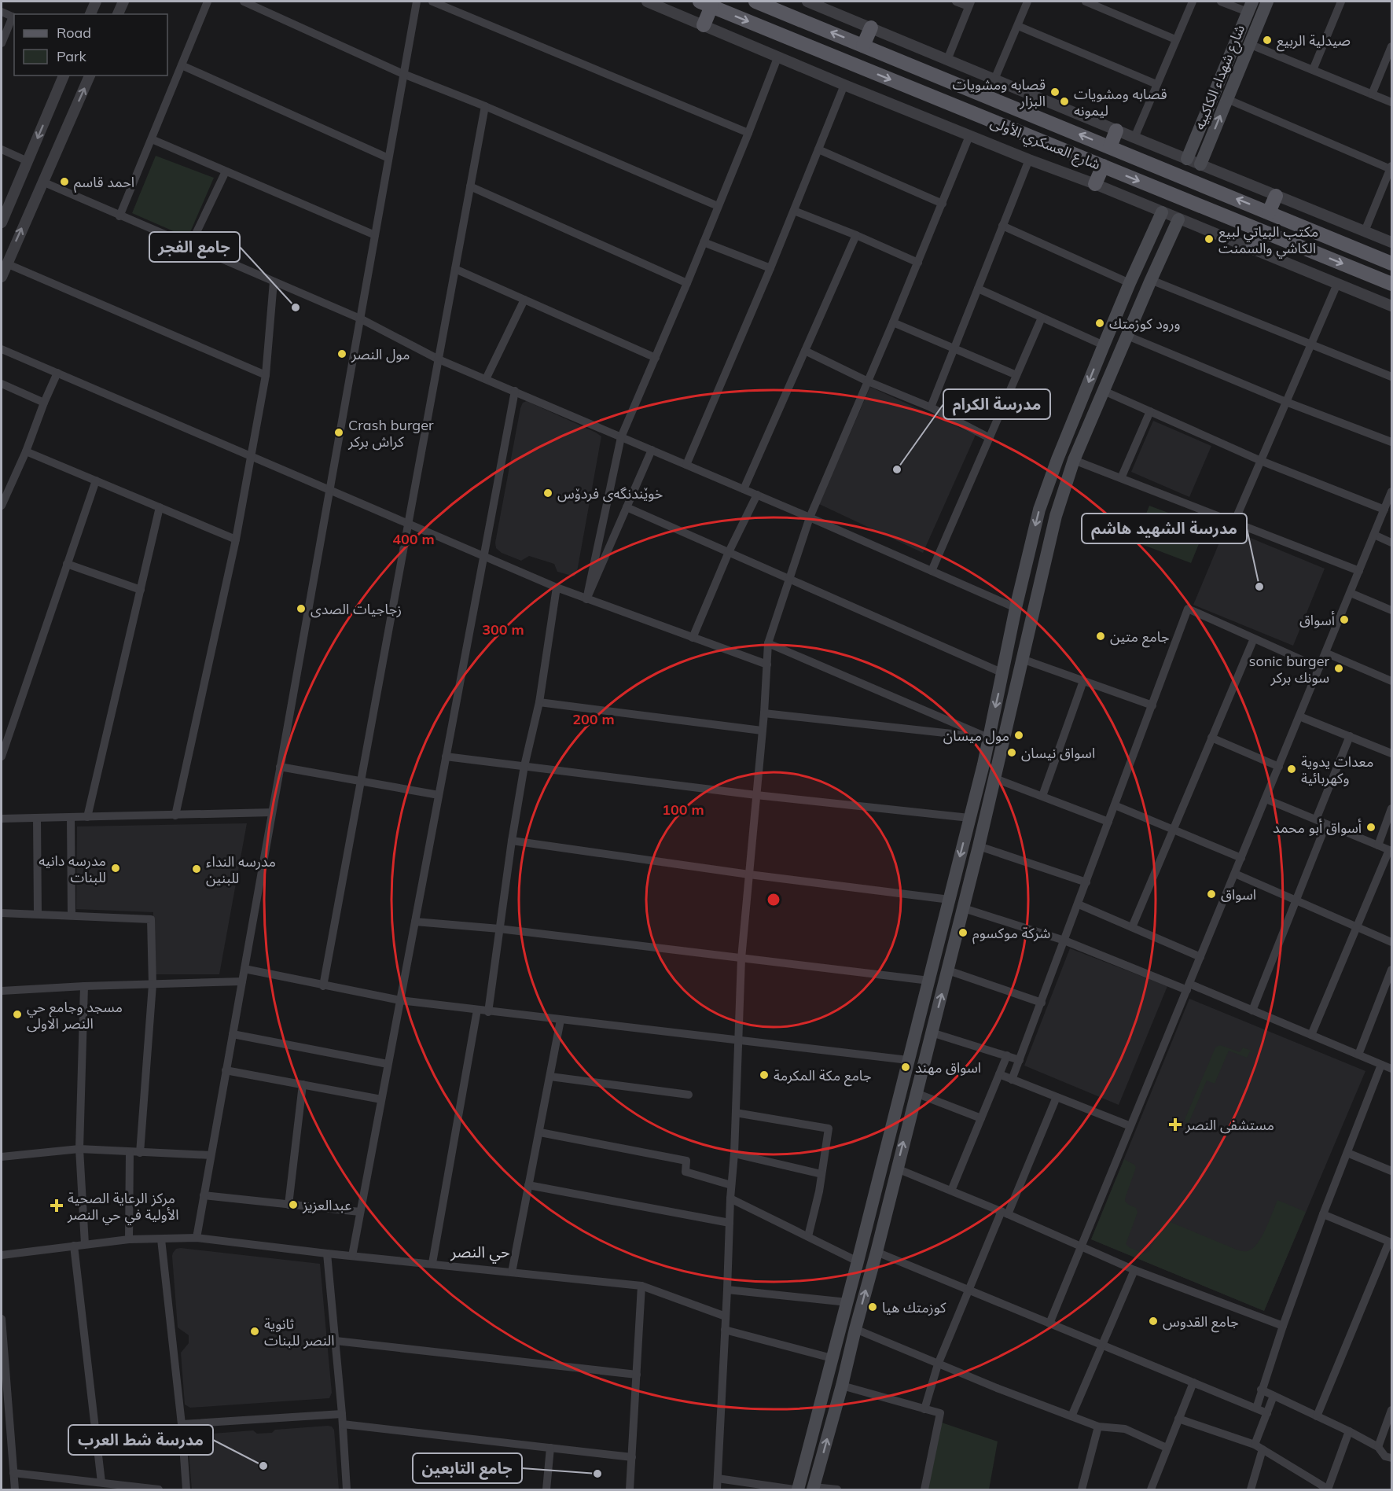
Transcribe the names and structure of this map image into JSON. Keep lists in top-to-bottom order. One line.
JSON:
{"streets":{"main road":["شارع شهداء الكاكييه","شارع العسكري الأولى"]},"districts":["حي النصر"],"places":{"other":["صيدلية الربيع","قصابه ومشويات البزار","قصابه ومشويات ليمونه","احمد قاسم","مكتب البياتي لبيع الكاشي والسمنت","جامع الفجر","ورود كوزمتك","مول النصر","Crash burger كراش بركر","مدرسة الكرام","خوێندنگەی فردۆس","مدرسة الشهيد هاشم","زجاجيات الصدى","أسواق","جامع متين","sonic burger سونك بركر","مول ميسان","اسواق نيسان","معدات يدوية وكهربائية","أسواق أبو محمد","مدرسه دانيه للبنات","مدرسه النداء للبنين","اسواق","شركة موكسوم","مسجد وجامع حي النصر الاولى","اسواق مهند","جامع مكة المكرمة","عبدالعزيز","كوزمتك هيا","جامع القدوس","ثانوية النصر للبنات","مدرسة شط العرب","جامع التابعين"],"health":["مستشفى النصر","مركز الرعاية الصحية الأولية في حي النصر"]},"legend":["Road","Park"],"rings":["400 m","300 m","200 m","100 m"]}
